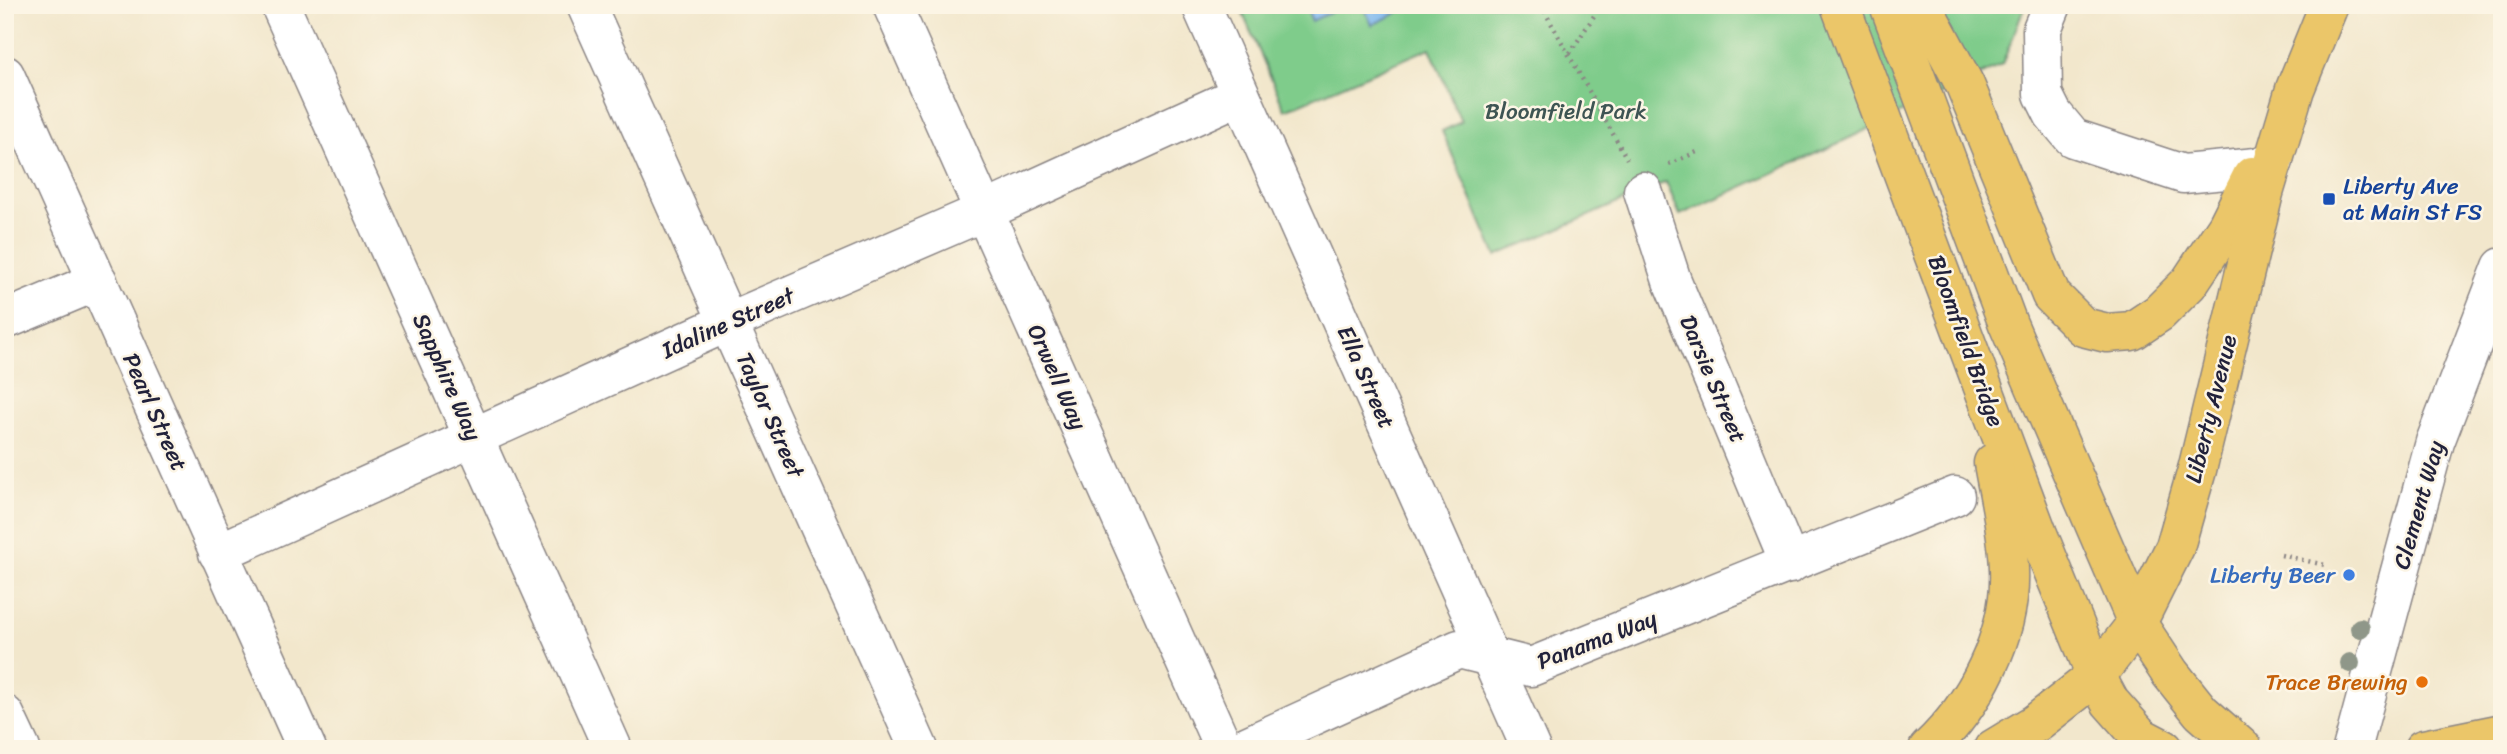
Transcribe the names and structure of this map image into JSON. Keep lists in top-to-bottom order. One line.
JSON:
{"streets":{"main road":["Bloomfield Bridge","Liberty Avenue"],"street":["Idaline Street","Sapphire Way","Orwell Way","Ella Street","Darsie Street","Pearl Street","Taylor Street","Clement Way","Panama Way"]},"crossings":[["Idaline Street","Sapphire Way"],["Idaline Street","Orwell Way"],["Idaline Street","Ella Street"],["Idaline Street","Pearl Street"],["Idaline Street","Taylor Street"],["Bloomfield Bridge","Liberty Avenue"],["Ella Street","Panama Way"],["Darsie Street","Panama Way"]],"parks":["Bloomfield Park"],"places":{"transit":["Liberty Ave at Main St FS"],"other":["Liberty Beer","Trace Brewing"]}}
